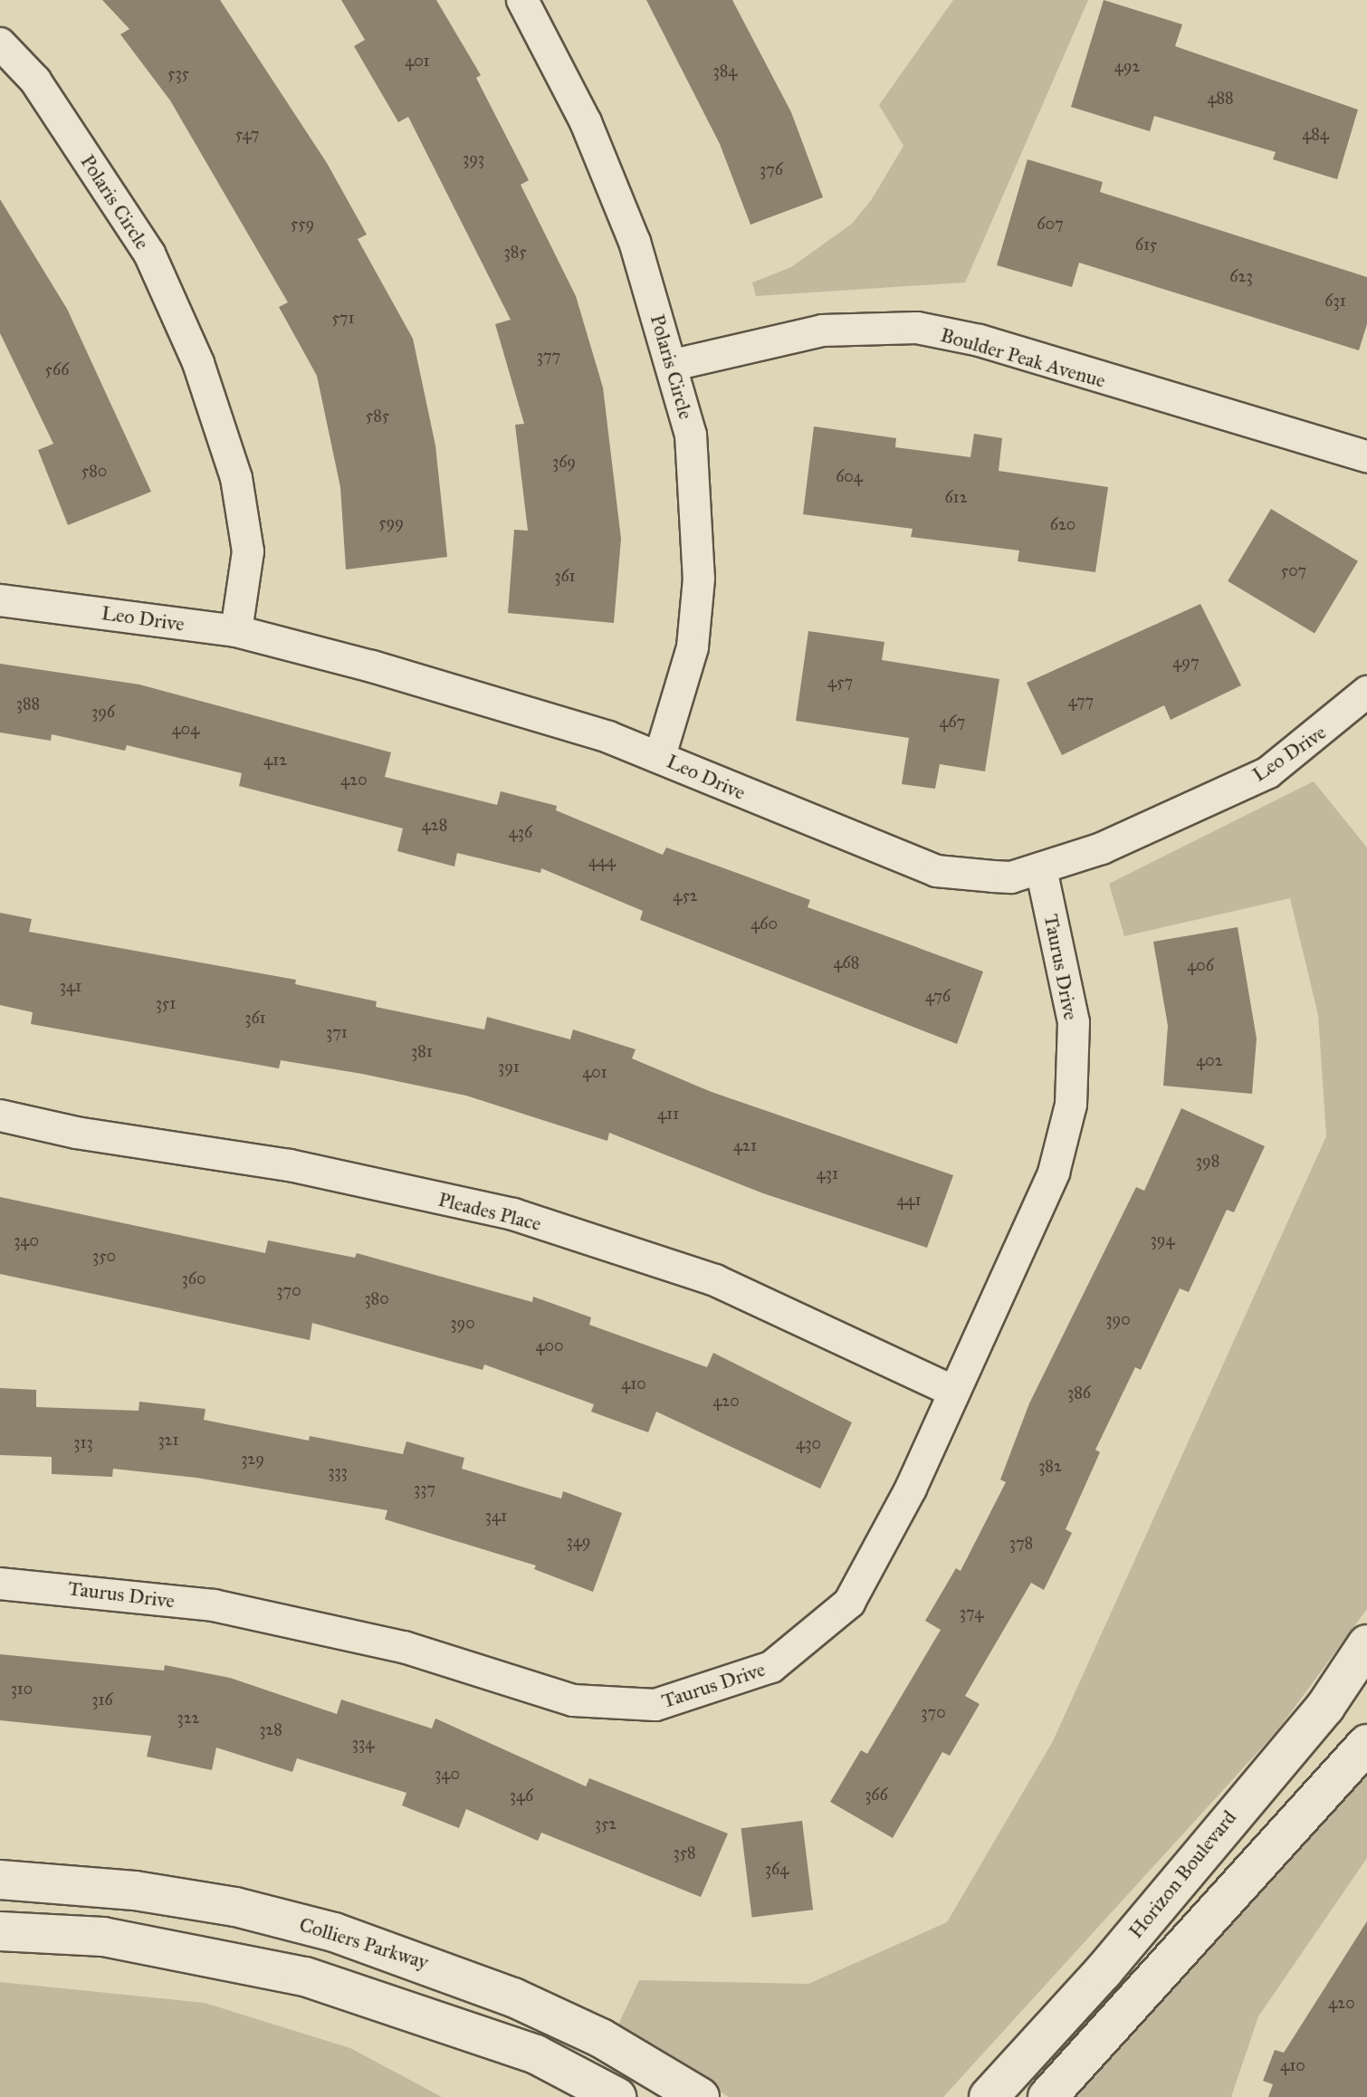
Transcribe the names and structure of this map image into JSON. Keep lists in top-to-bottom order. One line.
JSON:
{"streets":{"street":["Polaris Circle","Boulder Peak Avenue","Leo Drive","Taurus Drive","Pleades Place","Horizon Boulevard","Colliers Parkway"]},"crossings":[["Polaris Circle","Boulder Peak Avenue"],["Polaris Circle","Leo Drive"],["Leo Drive","Taurus Drive"],["Taurus Drive","Pleades Place"]],"house_numbers":["401","492","384","535","488","547","484","393","376","559","607","615","385","623","631","571","377","566","585","369","580","604","612","599","620","507","361","497","457","477","388","396","467","404","412","420","428","436","444","452","460","468","406","341","476","351","361","371","381","402","391","401","411","421","398","431","441","394","340","350","360","370","380","390","390","400","410","386","420","321","313","430","329","382","333","337","341","349","378","374","310","316","370","322","328","334","340","366","346","352","358","364","420","410"]}
